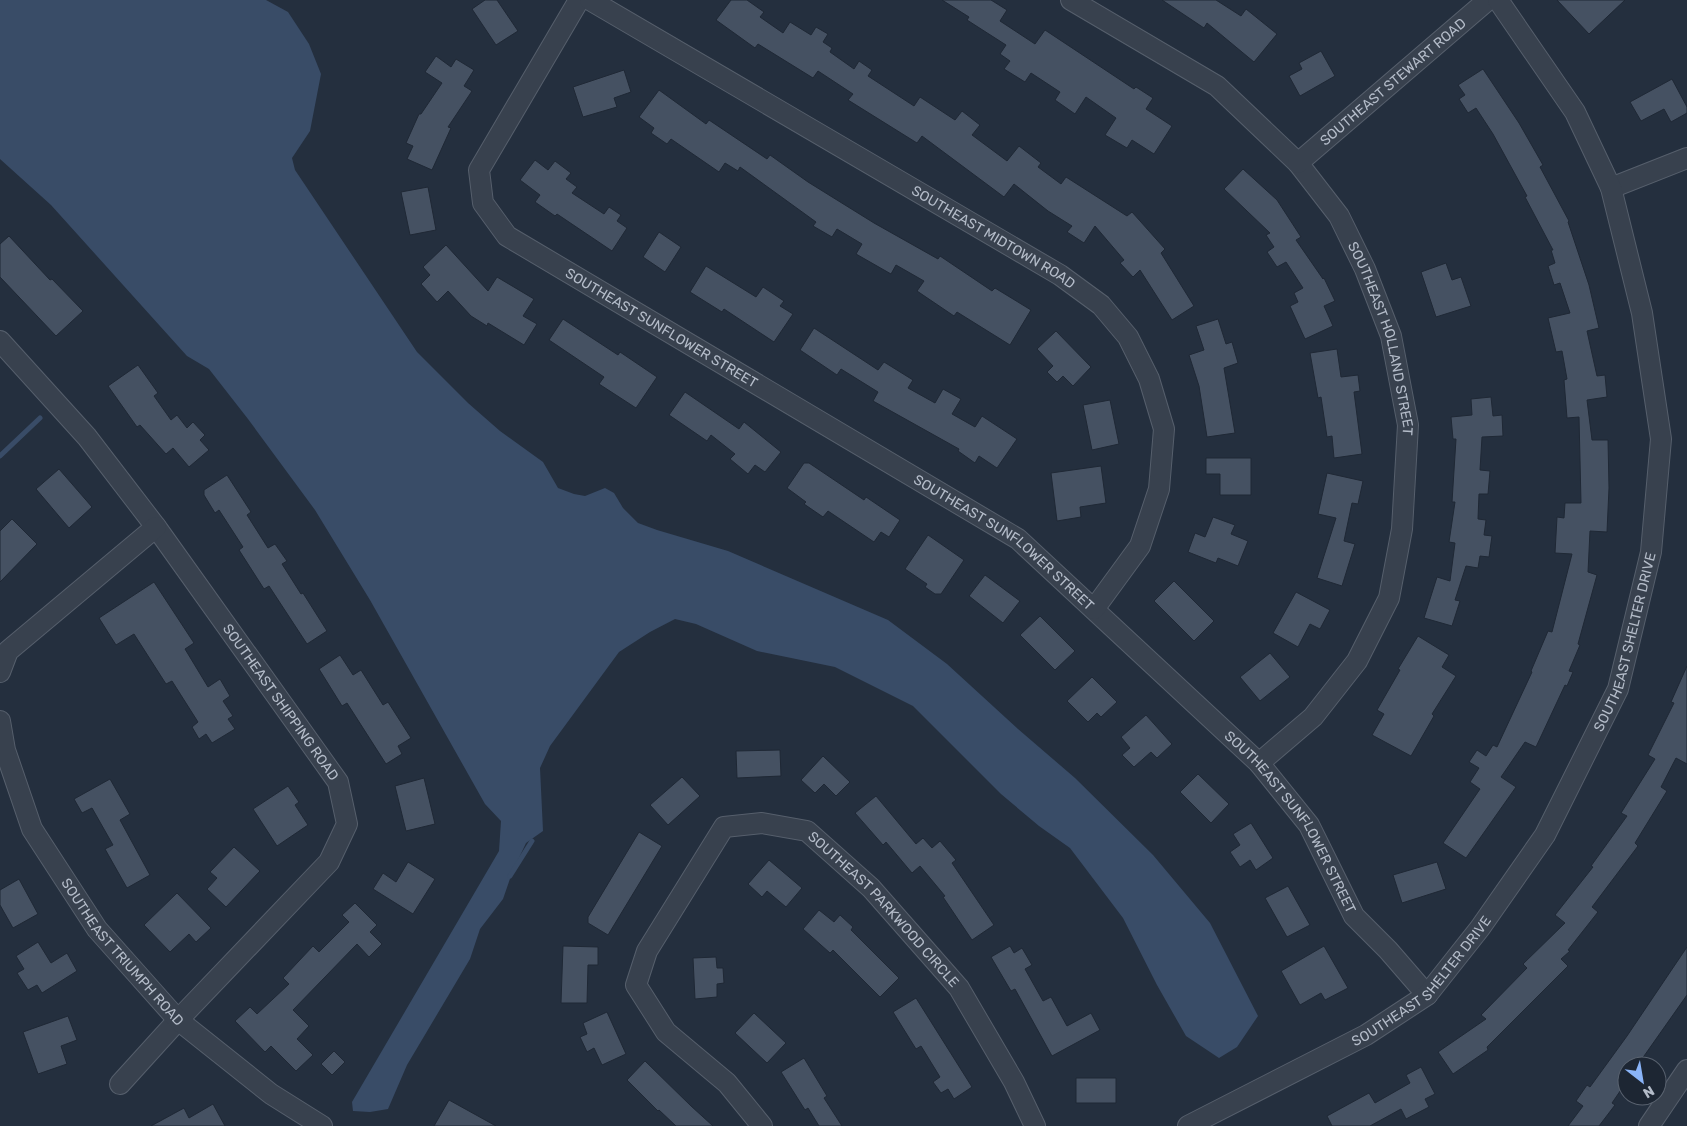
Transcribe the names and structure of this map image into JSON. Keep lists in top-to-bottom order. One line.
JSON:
{"streets":{"street":["SOUTHEAST STEWART ROAD","SOUTHEAST MIDTOWN ROAD","SOUTHEAST SUNFLOWER STREET","SOUTHEAST HOLLAND STREET","SOUTHEAST SHELTER DRIVE","SOUTHEAST SHIPPING ROAD","SOUTHEAST PARKWOOD CIRCLE","SOUTHEAST TRIUMPH ROAD"]},"crossings":[["SOUTHEAST STEWART ROAD","SOUTHEAST HOLLAND STREET"],["SOUTHEAST MIDTOWN ROAD","SOUTHEAST SUNFLOWER STREET"],["SOUTHEAST SUNFLOWER STREET","SOUTHEAST HOLLAND STREET"],["SOUTHEAST SUNFLOWER STREET","SOUTHEAST SHELTER DRIVE"],["SOUTHEAST SHIPPING ROAD","SOUTHEAST TRIUMPH ROAD"]],"north":"bottom right"}
